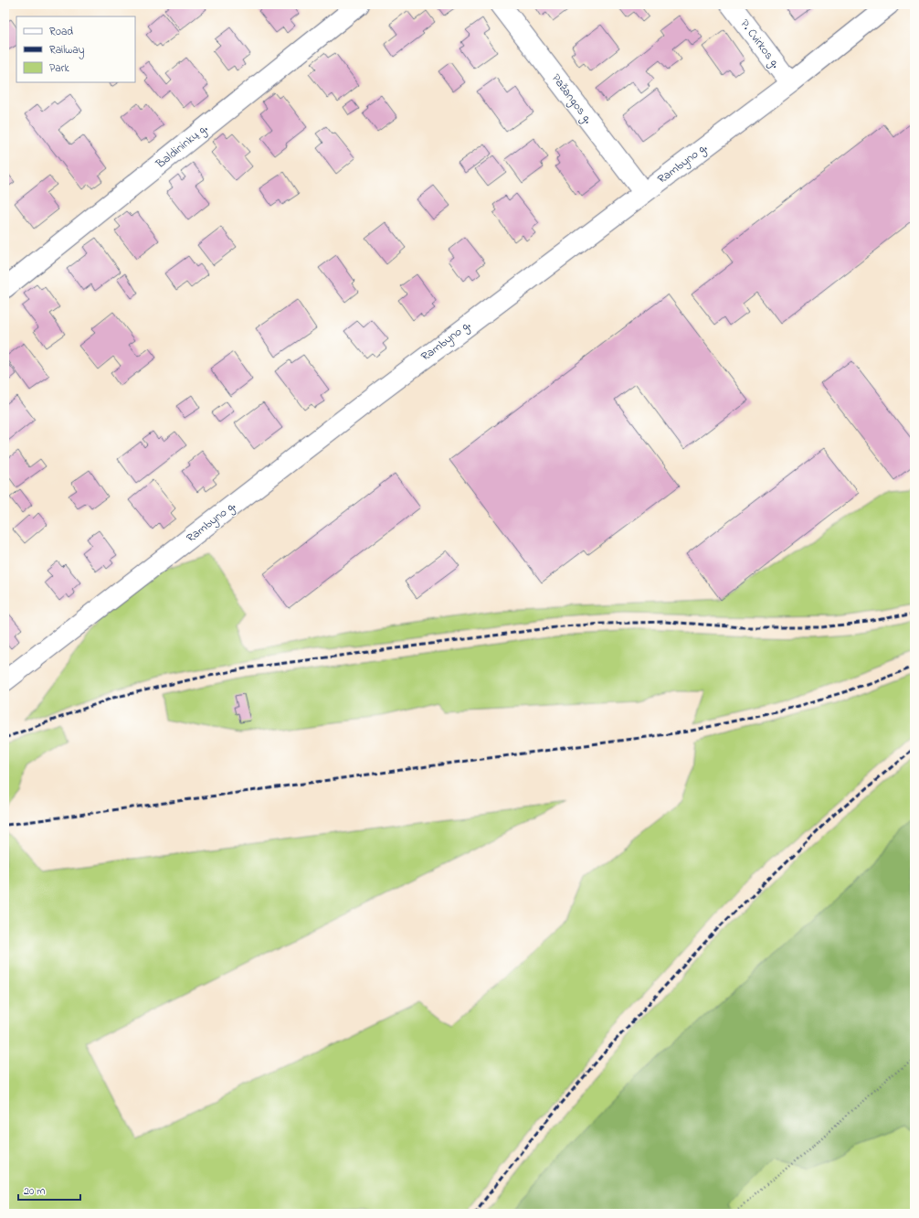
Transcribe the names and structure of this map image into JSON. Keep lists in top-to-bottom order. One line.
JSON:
{"streets":{"street":["P. Cvirkos g.","Pažangos g.","Baldininkų g.","Rambyno g."]},"crossings":[["P. Cvirkos g.","Rambyno g."],["Pažangos g.","Rambyno g."]],"legend":["Road","Railway","Park"],"scale_bar":"20 m"}
